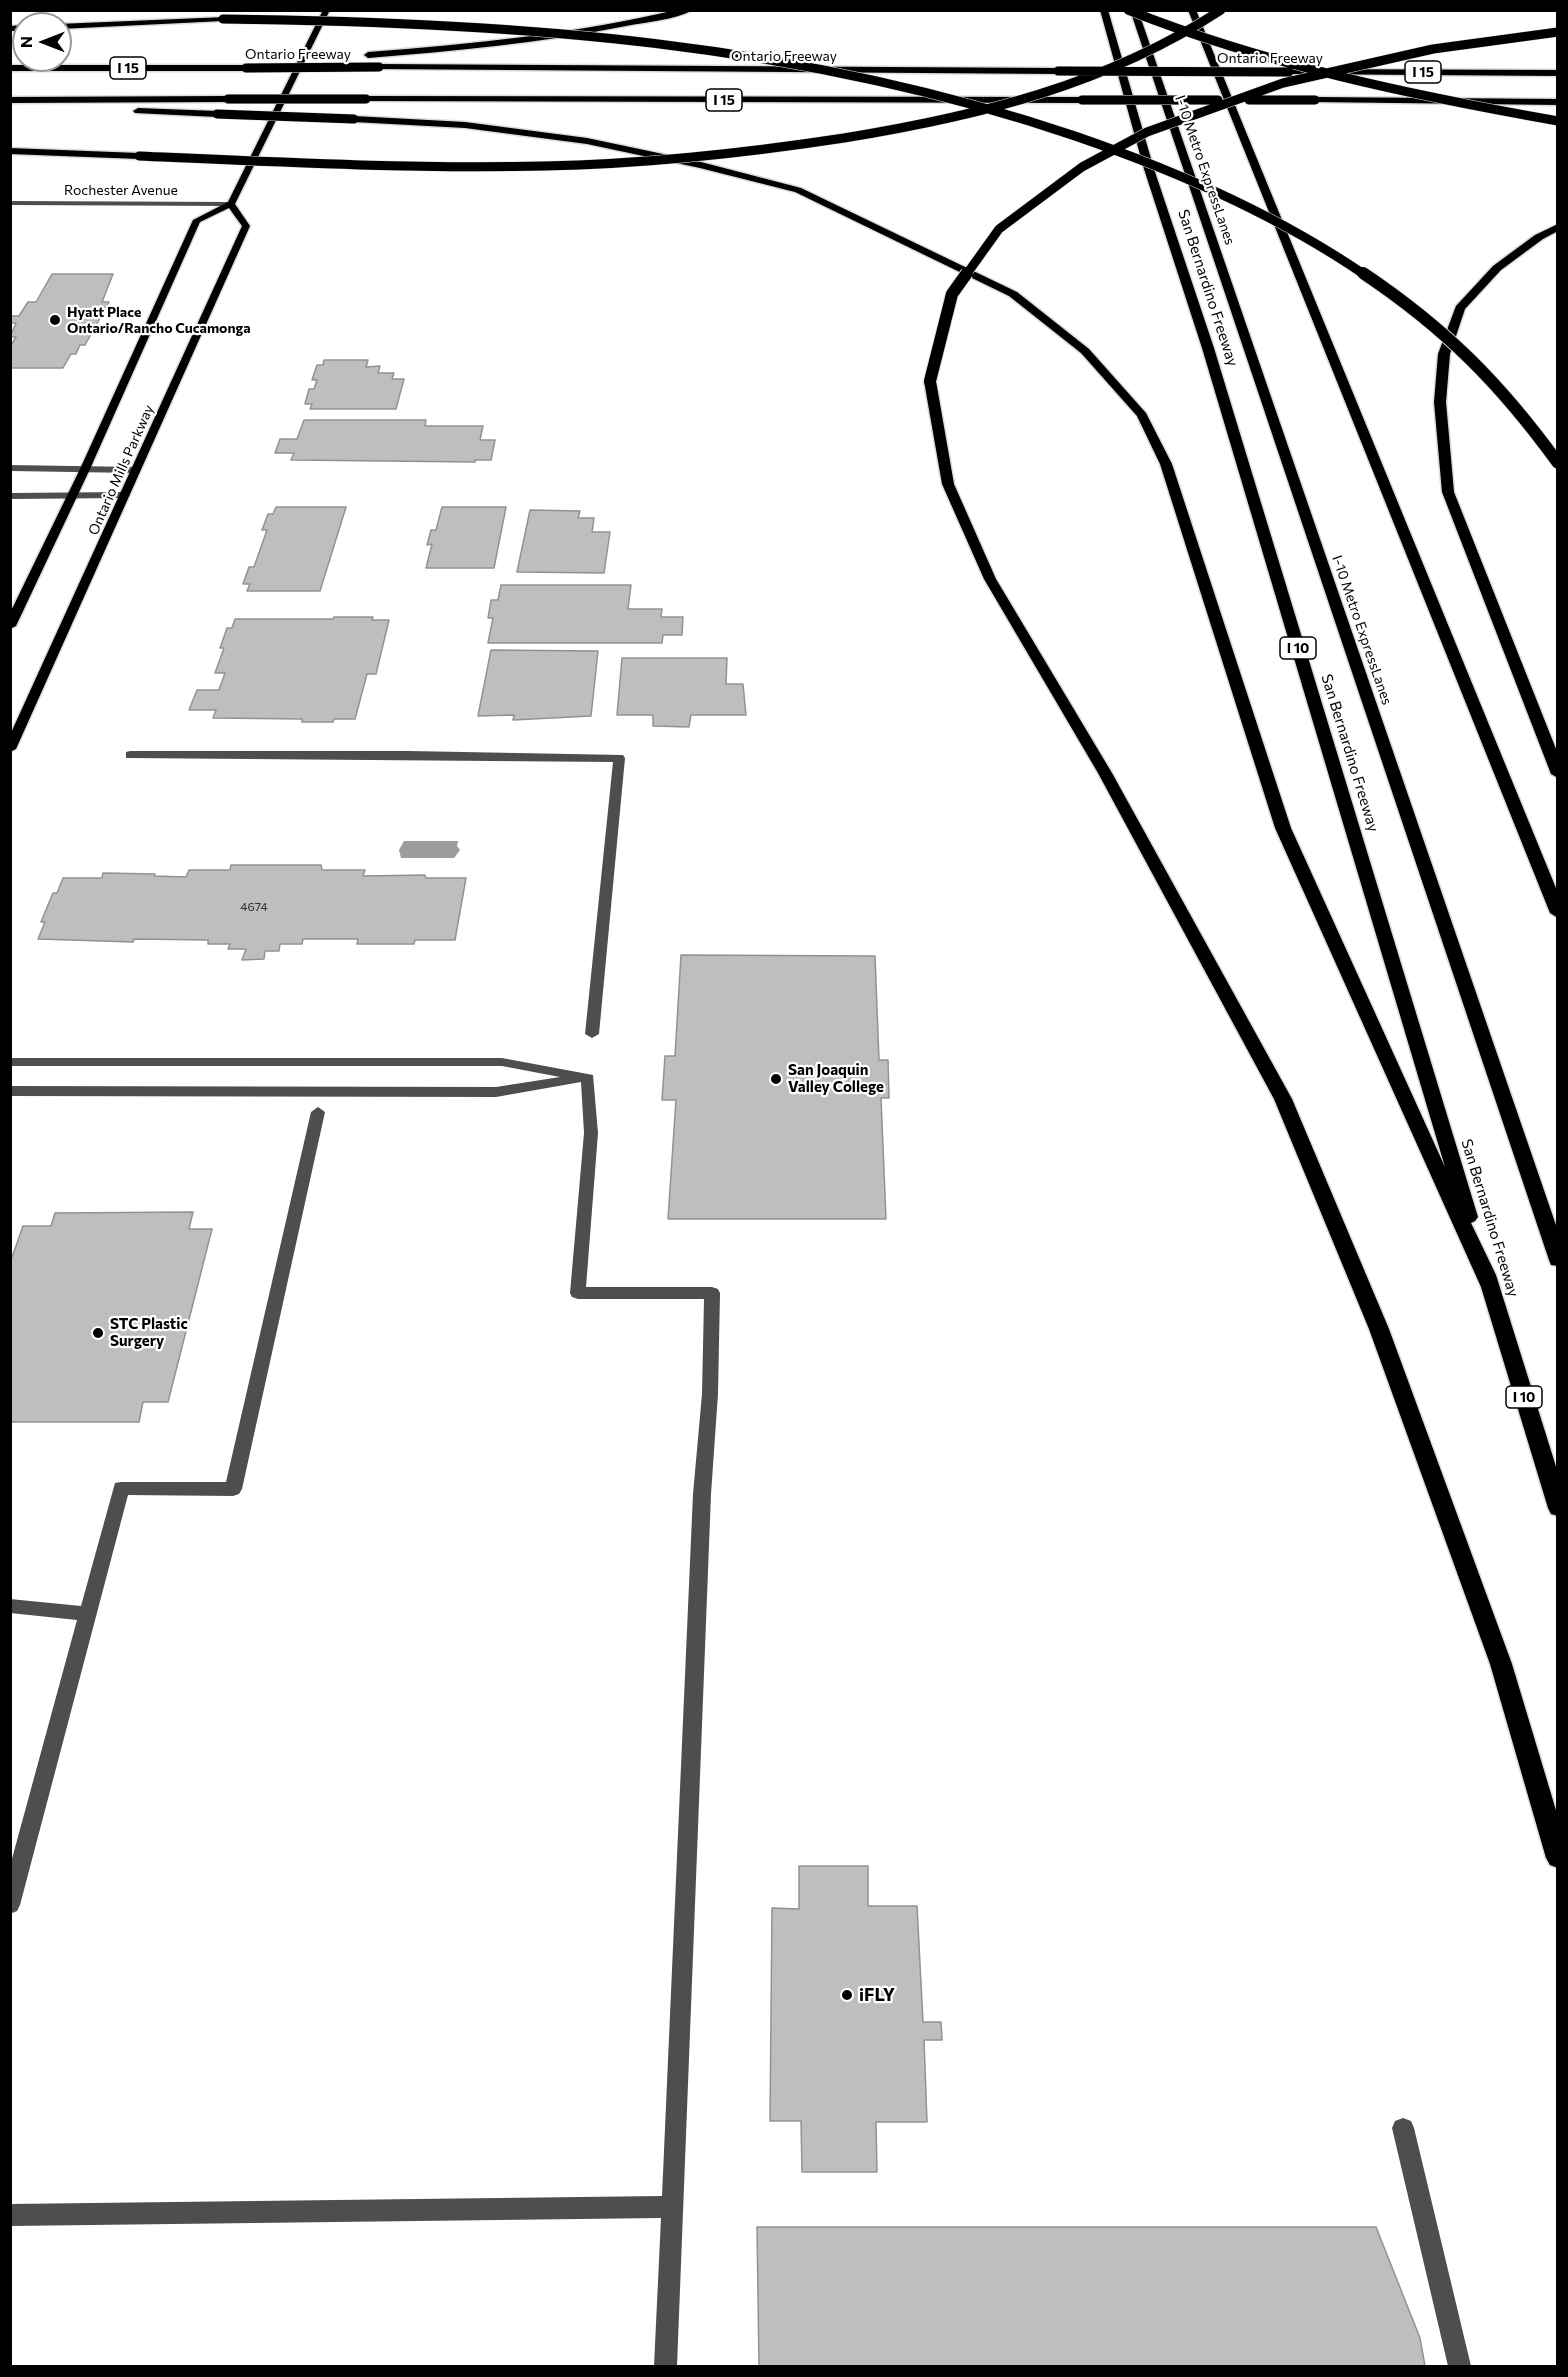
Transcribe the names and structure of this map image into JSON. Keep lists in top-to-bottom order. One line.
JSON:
{"streets":{"highway":["Ontario Freeway","I 15","I-10 Metro ExpressLanes","San Bernardino Freeway","I 10"],"main road":["Ontario Mills Parkway"],"street":["Rochester Avenue"]},"crossings":[["Rochester Avenue","Ontario Mills Parkway"]],"places":["Hyatt Place Ontario/Rancho Cucamonga","San Joaquin Valley College","STC Plastic Surgery","iFLY"],"house_numbers":["4674"],"north":"left"}
